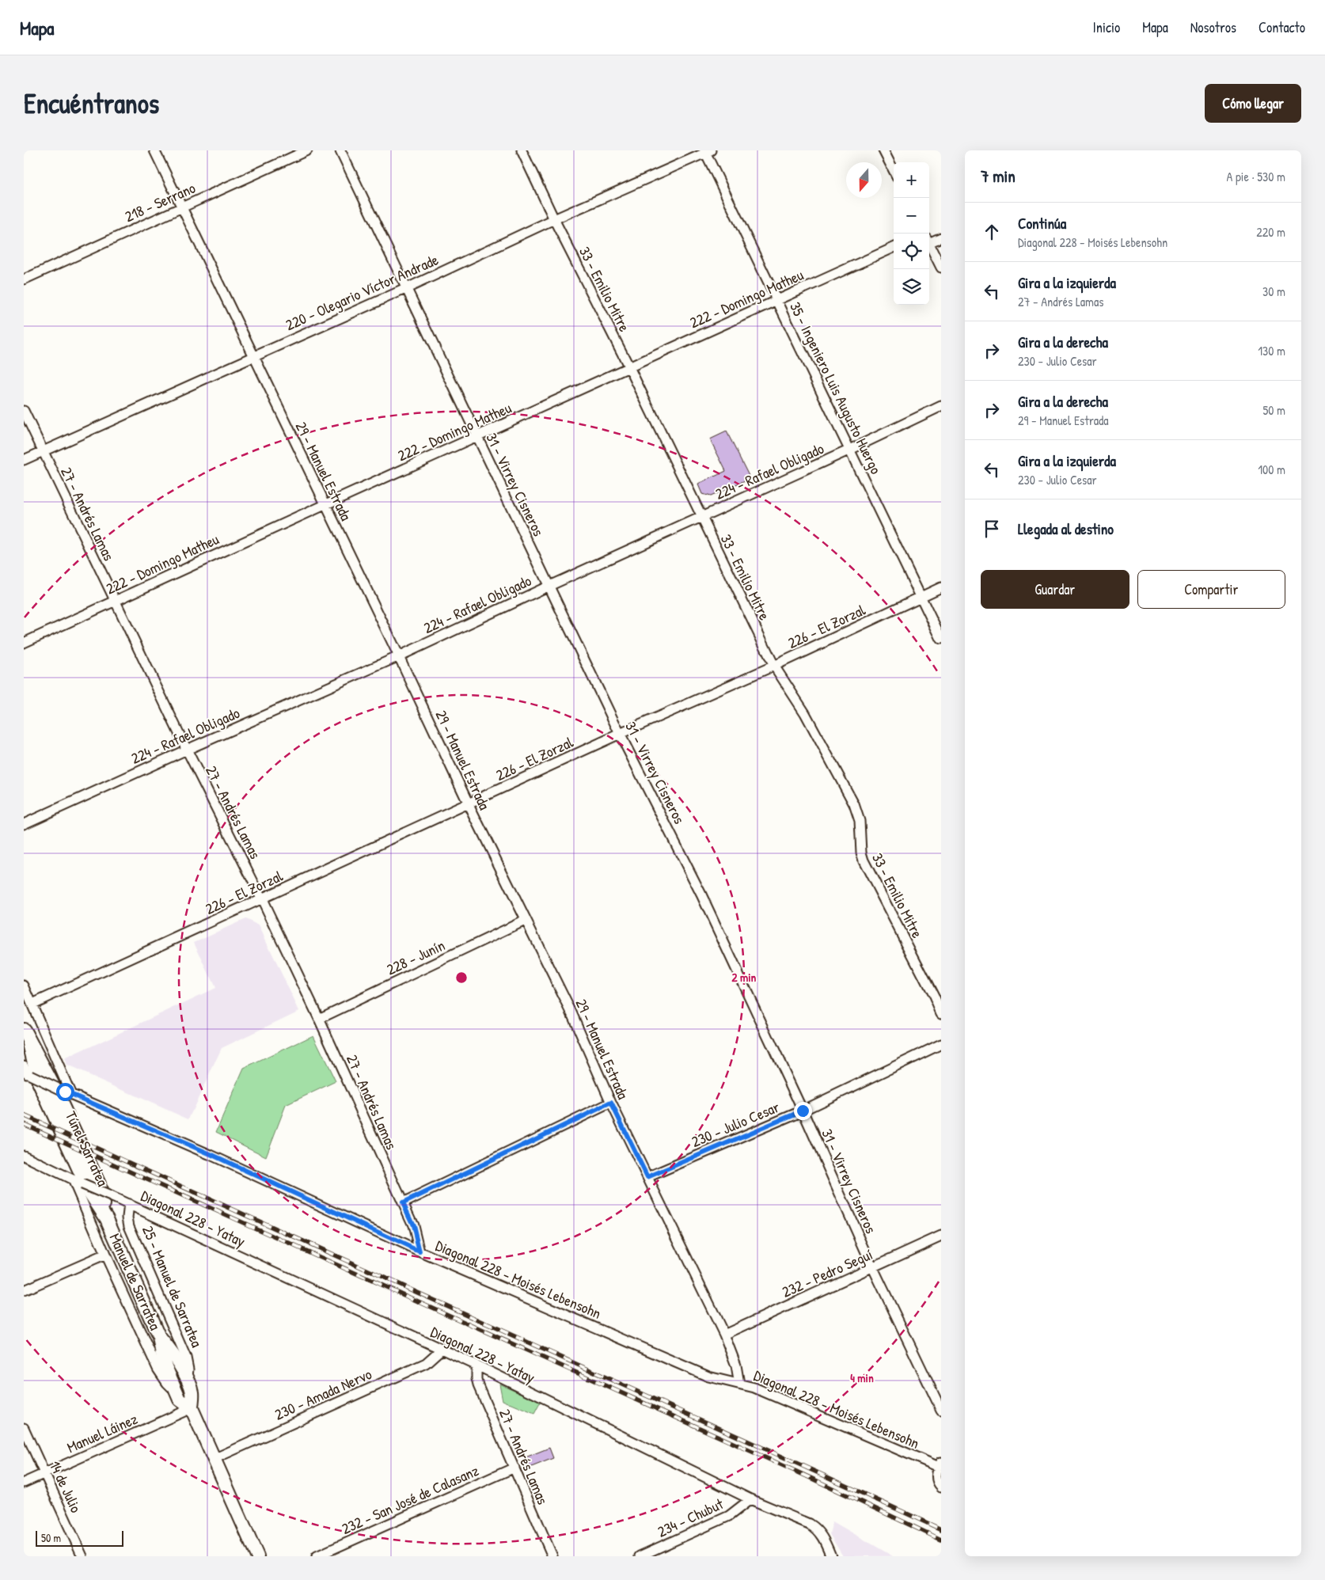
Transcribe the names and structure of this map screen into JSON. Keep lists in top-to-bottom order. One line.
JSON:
{"streets":{"main road":["Túnel Sarratea","Manuel de Sarratea","25 - Manuel de Sarratea"],"street":["218 - Serrano","33 - Emilio Mitre","220 - Olegario Víctor Andrade","222 - Domingo Matheu","35 - Ingeniero Luis Augusto Huergo","29 - Manuel Estrada","224 - Rafael Obligado","31 - Virrey Cisneros","27 - Andrés Lamas","226 - El Zorzal","228 - Junín","230 - Julio Cesar","Diagonal 228 - Yatay","232 - Pedro Seguí","Diagonal 228 - Moisés Lebensohn","230 - Amada Nervo","Manuel Láinez","14 de Julio","232 - San José de Calasanz","234 - Chubut"]},"crossings":[["218 - Serrano","29 - Manuel Estrada"],["33 - Emilio Mitre","220 - Olegario Víctor Andrade"],["33 - Emilio Mitre","222 - Domingo Matheu"],["33 - Emilio Mitre","224 - Rafael Obligado"],["33 - Emilio Mitre","226 - El Zorzal"],["220 - Olegario Víctor Andrade","35 - Ingeniero Luis Augusto Huergo"],["220 - Olegario Víctor Andrade","29 - Manuel Estrada"],["220 - Olegario Víctor Andrade","31 - Virrey Cisneros"],["220 - Olegario Víctor Andrade","27 - Andrés Lamas"],["222 - Domingo Matheu","35 - Ingeniero Luis Augusto Huergo"],["222 - Domingo Matheu","29 - Manuel Estrada"],["222 - Domingo Matheu","31 - Virrey Cisneros"],["222 - Domingo Matheu","27 - Andrés Lamas"],["35 - Ingeniero Luis Augusto Huergo","224 - Rafael Obligado"],["35 - Ingeniero Luis Augusto Huergo","226 - El Zorzal"],["29 - Manuel Estrada","224 - Rafael Obligado"],["29 - Manuel Estrada","226 - El Zorzal"],["29 - Manuel Estrada","228 - Junín"],["29 - Manuel Estrada","230 - Julio Cesar"],["29 - Manuel Estrada","232 - Pedro Seguí"],["29 - Manuel Estrada","Diagonal 228 - Moisés Lebensohn"],["224 - Rafael Obligado","31 - Virrey Cisneros"],["224 - Rafael Obligado","27 - Andrés Lamas"],["31 - Virrey Cisneros","226 - El Zorzal"],["31 - Virrey Cisneros","230 - Julio Cesar"],["31 - Virrey Cisneros","232 - Pedro Seguí"],["27 - Andrés Lamas","226 - El Zorzal"],["27 - Andrés Lamas","228 - Junín"],["27 - Andrés Lamas","Diagonal 228 - Yatay"],["27 - Andrés Lamas","Diagonal 228 - Moisés Lebensohn"],["27 - Andrés Lamas","232 - San José de Calasanz"],["Túnel Sarratea","Manuel de Sarratea"],["Túnel Sarratea","25 - Manuel de Sarratea"],["Diagonal 228 - Yatay","Manuel de Sarratea"],["Diagonal 228 - Yatay","25 - Manuel de Sarratea"],["Diagonal 228 - Yatay","230 - Amada Nervo"],["Diagonal 228 - Yatay","234 - Chubut"],["Manuel de Sarratea","25 - Manuel de Sarratea"],["Manuel de Sarratea","230 - Amada Nervo"],["Manuel de Sarratea","Manuel Láinez"],["25 - Manuel de Sarratea","Manuel Láinez"],["Manuel Láinez","14 de Julio"]],"scale_bar":"50 m","north":"bottom","page":{"header":"Mapa","nav":["Inicio","Mapa","Nosotros","Contacto"],"buttons":["Cómo llegar",["Guardar","Compartir"]],"title":"Encuéntranos","heading":["7 min","A pie · 530 m"],"map_buttons":["+","−"],"list":[["Continúa","Diagonal 228 - Moisés Lebensohn","220 m"],["Gira a la izquierda","27 - Andrés Lamas","30 m"],["Gira a la derecha","230 - Julio Cesar","130 m"],["Gira a la derecha","29 - Manuel Estrada","50 m"],["Gira a la izquierda","230 - Julio Cesar","100 m"],"Llegada al destino"],"scale":"50 m"},"rings":["2 min","4 min"]}
